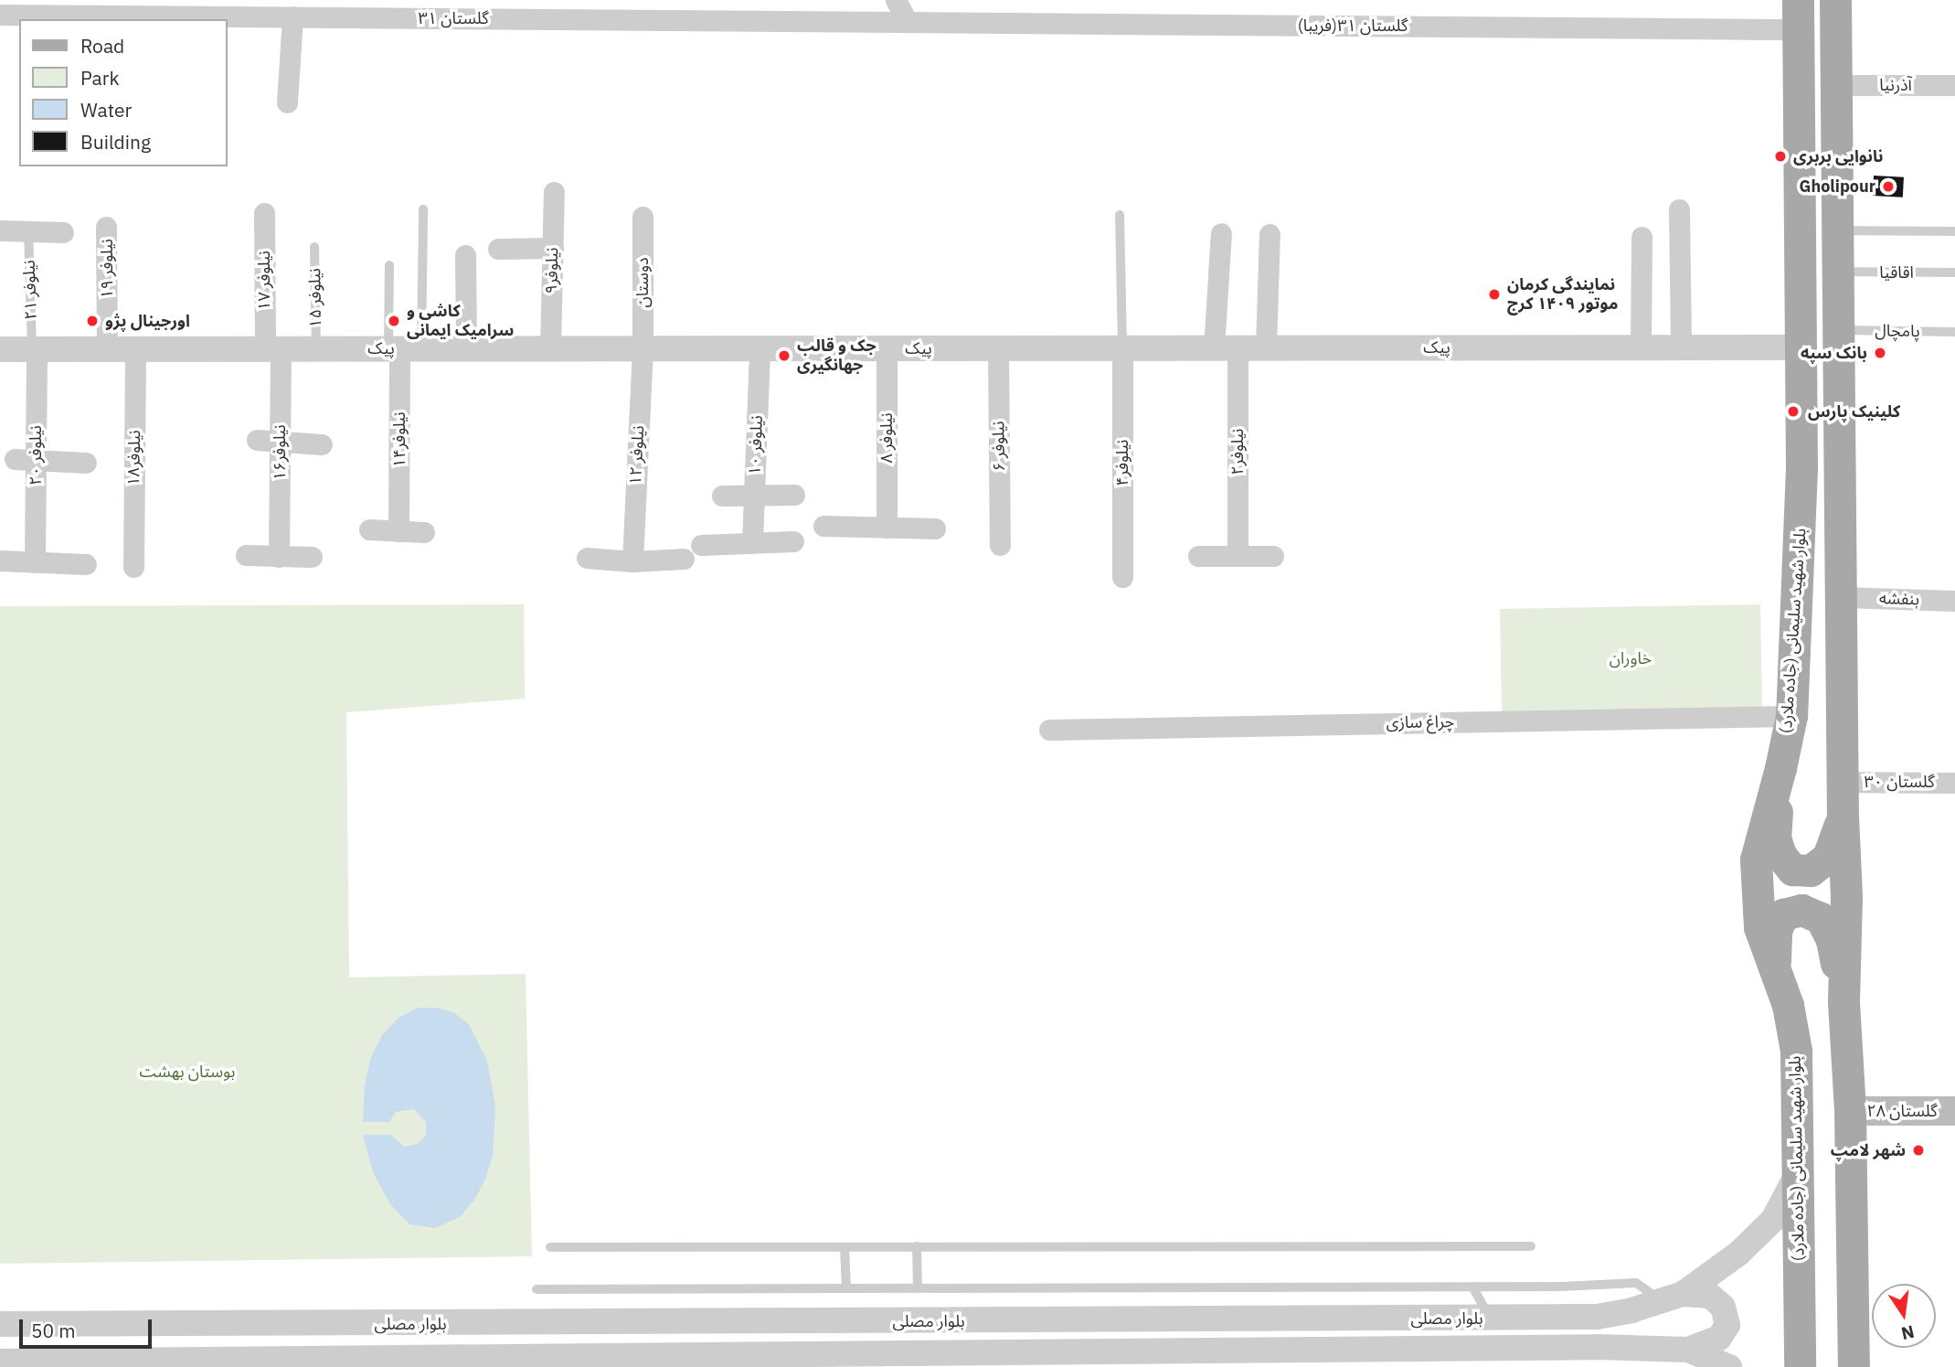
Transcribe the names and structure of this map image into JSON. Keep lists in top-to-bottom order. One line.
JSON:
{"streets":{"main road":["بلوار شهید سلیمانی (جاده ملارد)","گلستان ۲۸"],"street":["گلستان ۳۱","گلستان ۳۱(فریبا)","آذرنیا","نیلوفر ۱۹","نیلوفر۹","نیلوفر ۱۷","دوستان","پیک","نیلوفر ۸","نیلوفر۱۴","نیلوفر ۱۰","نیلوفر ۶","نیلوفر۲","نیلوفر۱۶","نیلوفر ۲۰","نیلوفر ۱۲","نیلوفر۱۸","نیلوفر۴","بنفشه","چراغ سازی","گلستان ۳۰","بلوار مصلی"],"lane":["اقاقیا","نیلوفر ۲۱","نیلوفر ۱۵","پامچال"]},"crossings":[["گلستان ۳۱","گلستان ۳۱(فریبا)"],["گلستان ۳۱(فریبا)","بلوار شهید سلیمانی (جاده ملارد)"],["نیلوفر ۱۹","پیک"],["نیلوفر۹","پیک"],["نیلوفر ۱۷","پیک"],["نیلوفر ۱۷","نیلوفر۱۶"],["دوستان","پیک"],["دوستان","نیلوفر ۱۲"],["نیلوفر ۲۱","پیک"],["نیلوفر ۲۱","نیلوفر ۲۰"],["نیلوفر ۱۵","پیک"],["پیک","نیلوفر ۸"],["پیک","نیلوفر۱۴"],["پیک","نیلوفر ۱۰"],["پیک","نیلوفر ۶"],["پیک","نیلوفر۲"],["پیک","نیلوفر۱۶"],["پیک","نیلوفر ۲۰"],["پیک","نیلوفر ۱۲"],["پیک","نیلوفر۱۸"],["پیک","نیلوفر۴"],["پیک","بلوار شهید سلیمانی (جاده ملارد)"],["بلوار شهید سلیمانی (جاده ملارد)","چراغ سازی"],["بلوار شهید سلیمانی (جاده ملارد)","بلوار مصلی"]],"parks":["خاوران","بوستان بهشت"],"places":["نانوایی بربری","Gholipour","نمایندگی کرمان موتور ۱۴۰۹ کرج","اورجینال پژو","کاشی و سرامیک ایمانی","بانک سپه","جک و قالب جهانگیری","کلینیک پارس","شهر لامپ"],"legend":["Road","Park","Water","Building"],"scale_bar":"50 m","north":"bottom"}
